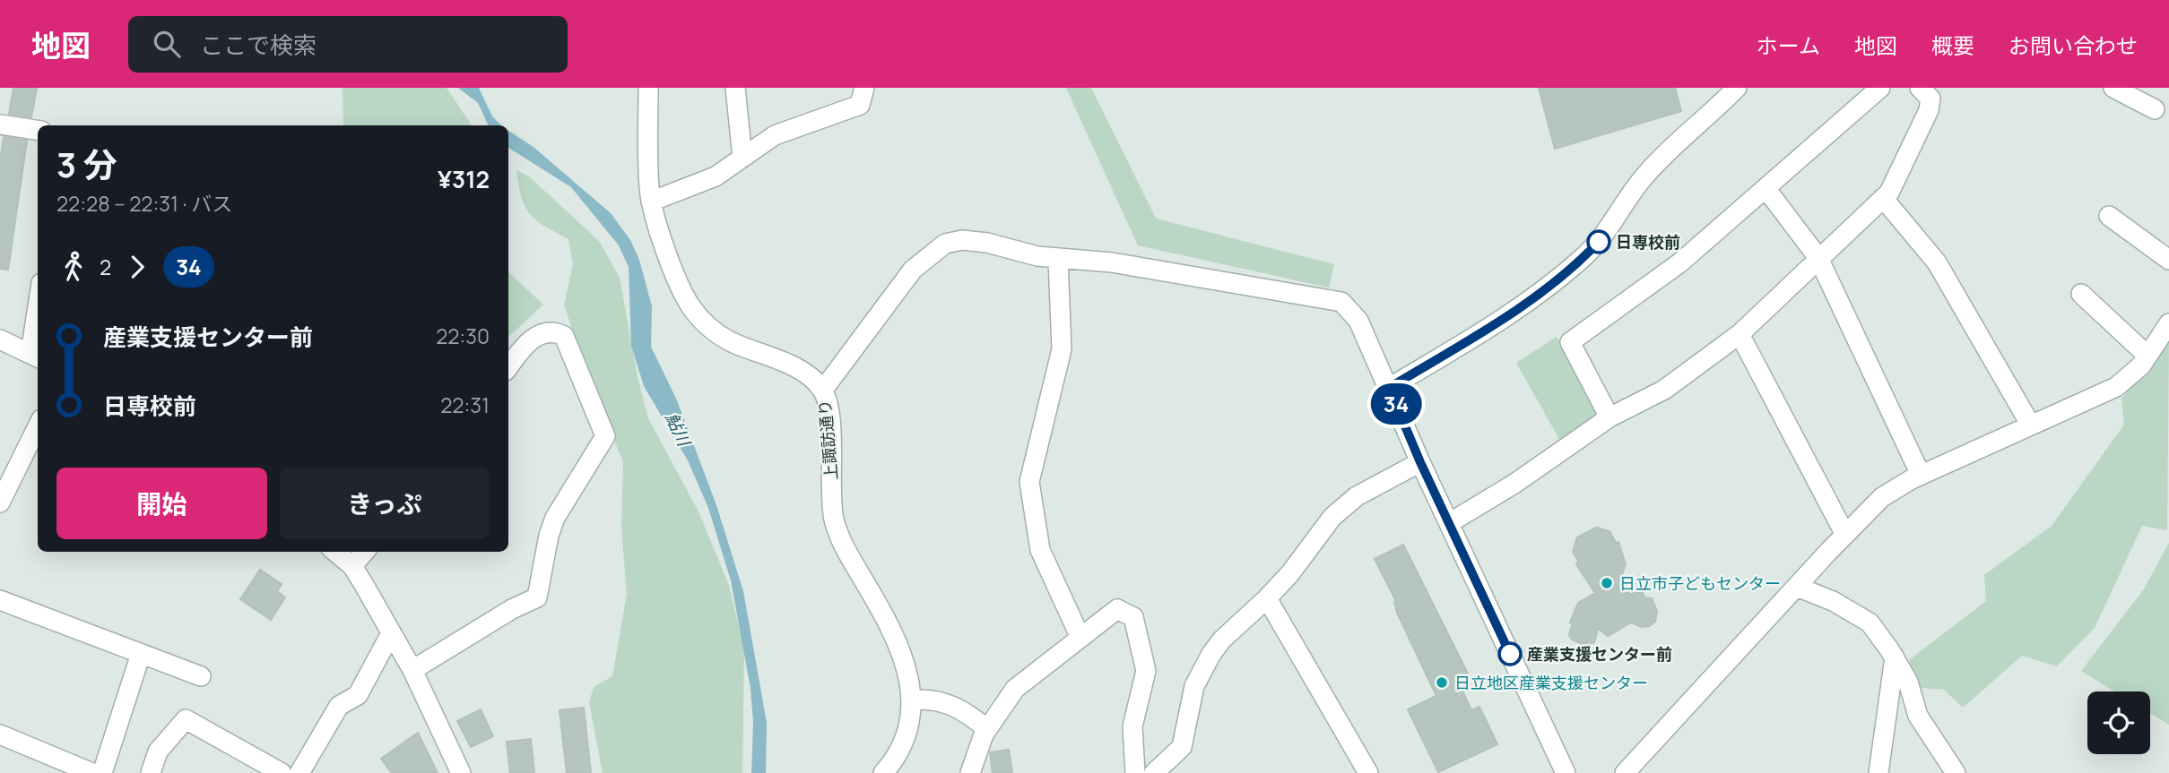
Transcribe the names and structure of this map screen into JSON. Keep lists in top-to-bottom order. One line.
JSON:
{"streets":{"street":["上諏訪通り"]},"water":["鮎川"],"places":["日専校前","日立市子どもセンター","産業支援センター前","日立地区産業支援センター"],"lines":["bus line 34"],"page":{"header":"地図","search":"ここで検索","nav":["ホーム","地図","概要","お問い合わせ"],"on_map":"34","heading":["3 分","22:28 – 22:31 · バス","¥312"],"legs":["2","34"],"list":[{"name":"産業支援センター前","value":"22:30"},{"name":"日専校前","value":"22:31"}],"buttons":["開始","きっぷ"]}}
